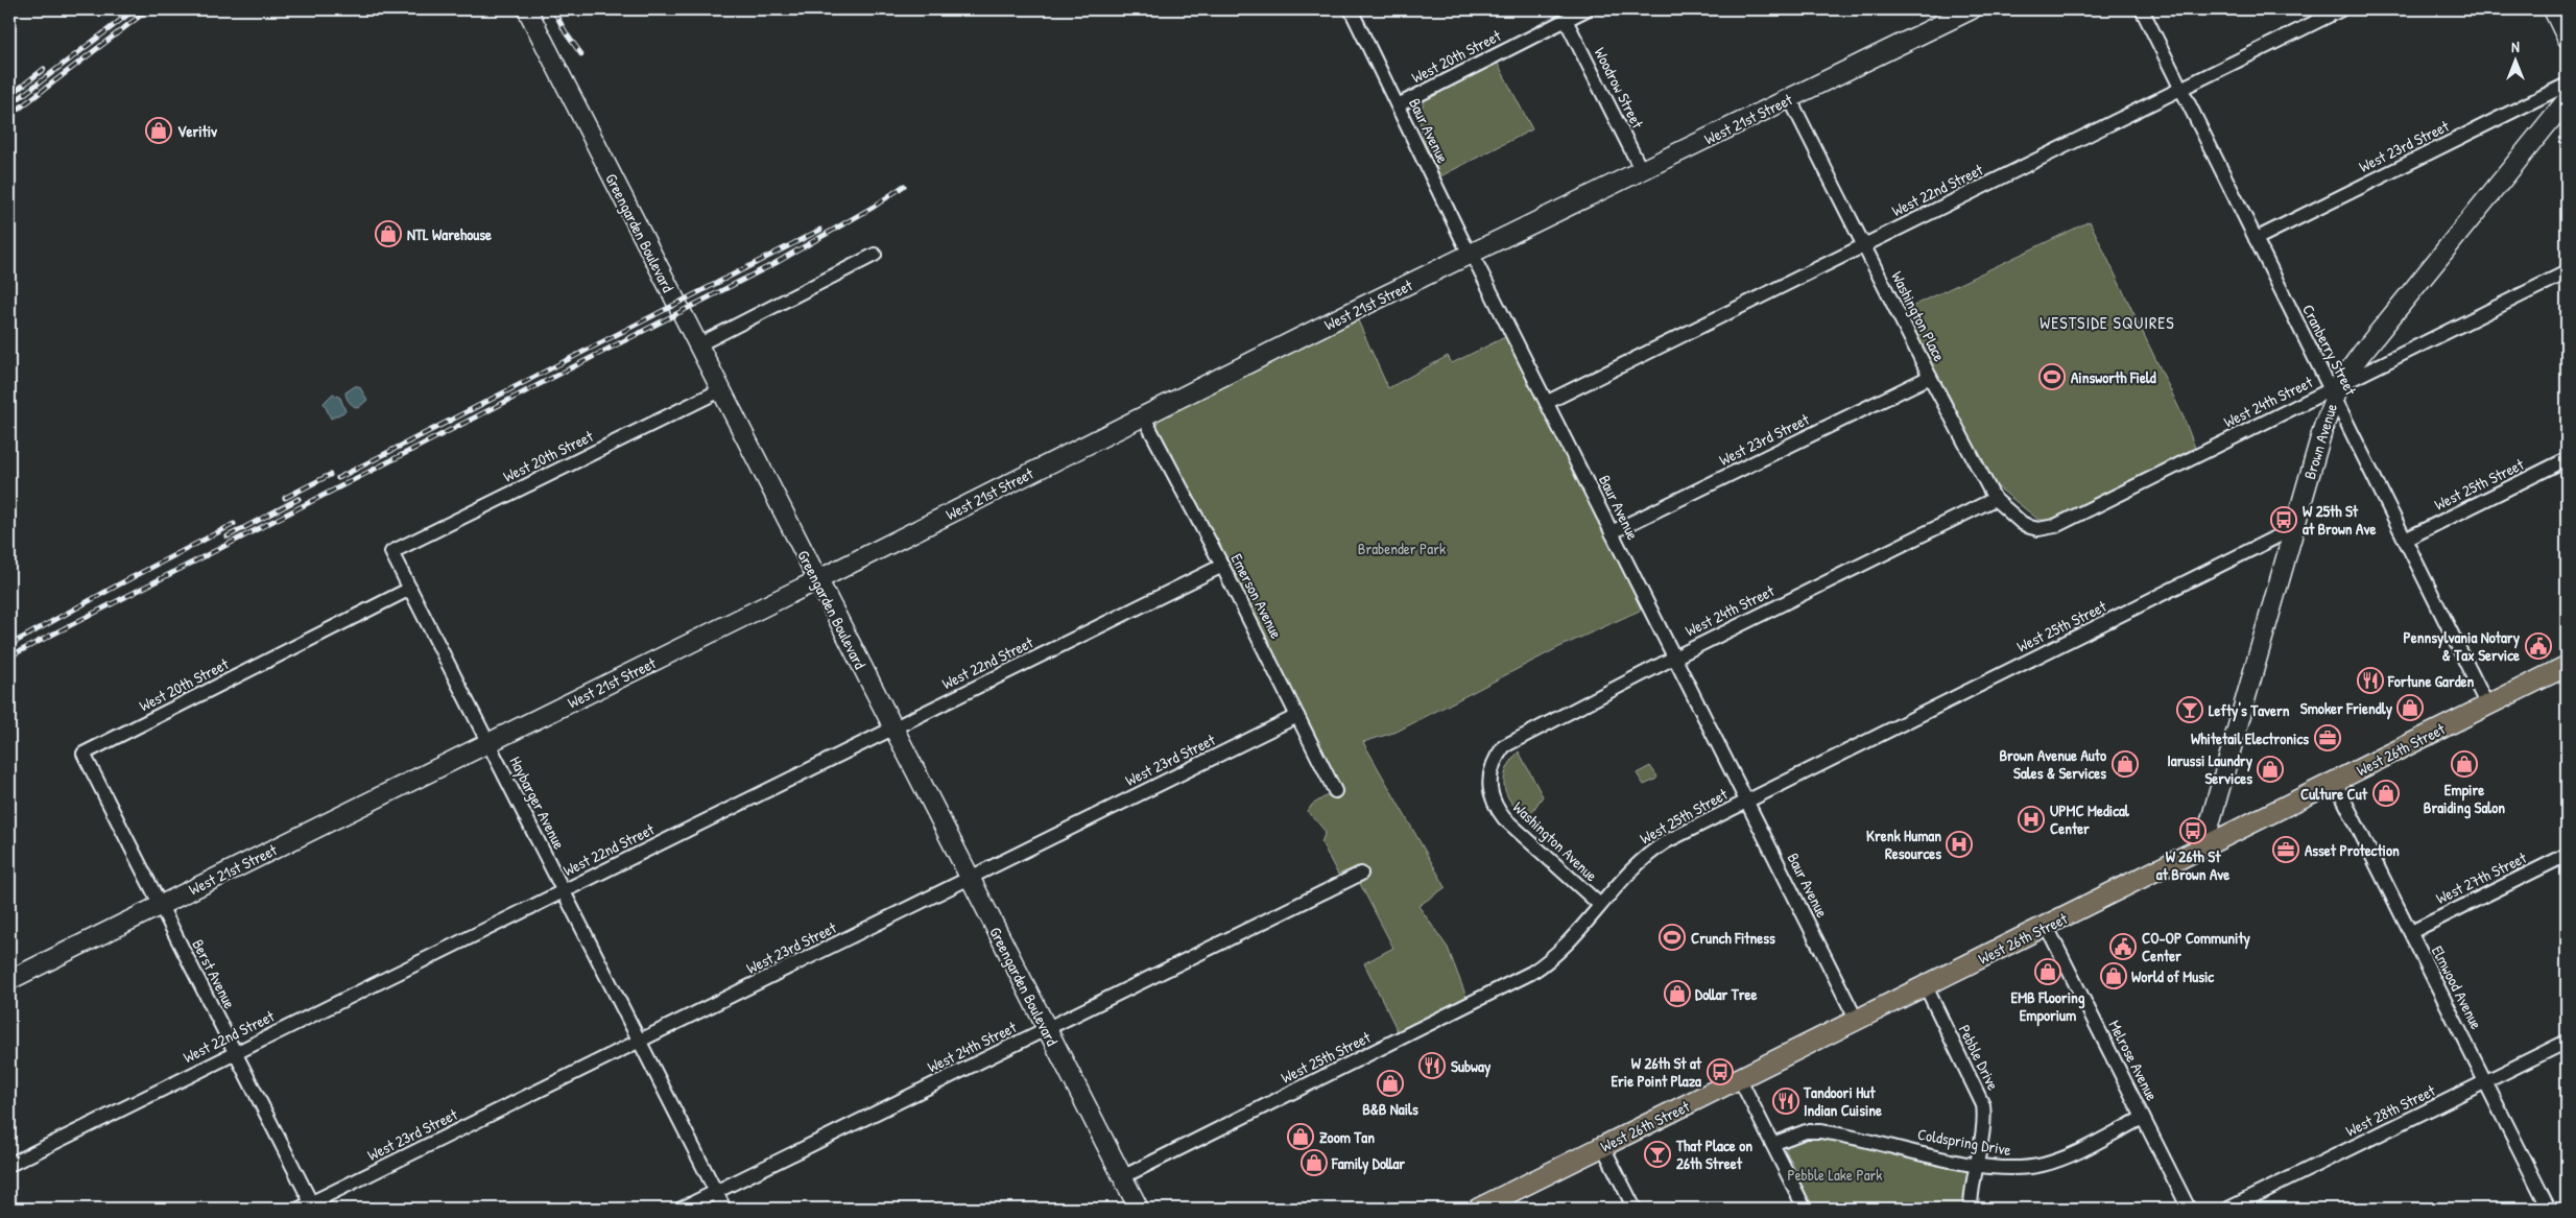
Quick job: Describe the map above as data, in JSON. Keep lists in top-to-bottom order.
{
  "streets": {
    "main road": ["West 26th Street"],
    "street": [
      "West 20th Street",
      "Woodrow Street",
      "West 21st Street",
      "Baur Avenue",
      "West 23rd Street",
      "West 22nd Street",
      "Greengarden Boulevard",
      "Washington Place",
      "Cranberry Street",
      "West 24th Street",
      "Brown Avenue",
      "West 25th Street",
      "Emerson Avenue",
      "Haybarger Avenue",
      "Washington Avenue",
      "West 27th Street",
      "Berst Avenue",
      "Elmwood Avenue",
      "Pebble Drive",
      "Melrose Avenue",
      "West 28th Street",
      "Coldspring Drive"
    ]
  },
  "crossings": [
    ["West 20th Street", "Woodrow Street"],
    ["West 20th Street", "Baur Avenue"],
    ["West 20th Street", "Greengarden Boulevard"],
    ["West 20th Street", "Haybarger Avenue"],
    ["West 20th Street", "Berst Avenue"],
    ["Woodrow Street", "West 21st Street"],
    ["West 21st Street", "Baur Avenue"],
    ["West 21st Street", "Greengarden Boulevard"],
    ["West 21st Street", "Washington Place"],
    ["West 21st Street", "Emerson Avenue"],
    ["West 21st Street", "Haybarger Avenue"],
    ["West 21st Street", "Berst Avenue"],
    ["Baur Avenue", "West 23rd Street"],
    ["Baur Avenue", "West 22nd Street"],
    ["Baur Avenue", "West 24th Street"],
    ["Baur Avenue", "West 25th Street"],
    ["Baur Avenue", "West 26th Street"],
    ["West 23rd Street", "Greengarden Boulevard"],
    ["West 23rd Street", "Washington Place"],
    ["West 23rd Street", "Cranberry Street"],
    ["West 23rd Street", "Emerson Avenue"],
    ["West 23rd Street", "Haybarger Avenue"],
    ["West 23rd Street", "Berst Avenue"],
    ["West 22nd Street", "Greengarden Boulevard"],
    ["West 22nd Street", "Washington Place"],
    ["West 22nd Street", "Cranberry Street"],
    ["West 22nd Street", "Emerson Avenue"],
    ["West 22nd Street", "Haybarger Avenue"],
    ["West 22nd Street", "Berst Avenue"],
    ["Greengarden Boulevard", "West 24th Street"],
    ["Greengarden Boulevard", "West 25th Street"],
    ["Washington Place", "West 24th Street"],
    ["Cranberry Street", "West 24th Street"],
    ["Cranberry Street", "Brown Avenue"],
    ["Cranberry Street", "West 25th Street"],
    ["Cranberry Street", "West 26th Street"],
    ["West 24th Street", "Brown Avenue"],
    ["West 24th Street", "Haybarger Avenue"],
    ["West 24th Street", "Washington Avenue"],
    ["Brown Avenue", "West 25th Street"],
    ["Brown Avenue", "West 26th Street"],
    ["West 25th Street", "Washington Avenue"],
    ["West 26th Street", "Elmwood Avenue"],
    ["West 26th Street", "Pebble Drive"],
    ["West 26th Street", "Melrose Avenue"],
    ["West 27th Street", "Elmwood Avenue"],
    ["Elmwood Avenue", "West 28th Street"],
    ["Pebble Drive", "Coldspring Drive"],
    ["Melrose Avenue", "Coldspring Drive"]
  ],
  "districts": ["WESTSIDE SQUIRES"],
  "parks": ["Brabender Park", "Pebble Lake Park"],
  "places": {
    "shop": [
      "Veritiv",
      "NTL Warehouse",
      "Smoker Friendly",
      "Brown Avenue Auto Sales & Services",
      "Empire Braiding Salon",
      "Iarussi Laundry Services",
      "Culture Cut",
      "EMB Flooring Emporium",
      "World of Music",
      "Dollar Tree",
      "B&B Nails",
      "Zoom Tan",
      "Family Dollar"
    ],
    "sports": ["Ainsworth Field", "Crunch Fitness"],
    "bus stop": ["W 25th St at Brown Ave", "W 26th St at Brown Ave", "W 26th St at Erie Point Plaza"],
    "public building": ["Pennsylvania Notary & Tax Service", "CO-OP Community Center"],
    "restaurant": ["Fortune Garden", "Subway", "Tandoori Hut Indian Cuisine"],
    "bar": ["Lefty's Tavern", "That Place on 26th Street"],
    "office": ["Whitetail Electronics", "Asset Protection"],
    "hospital": ["UPMC Medical Center", "Krenk Human Resources"]
  },
  "north": "top"
}
